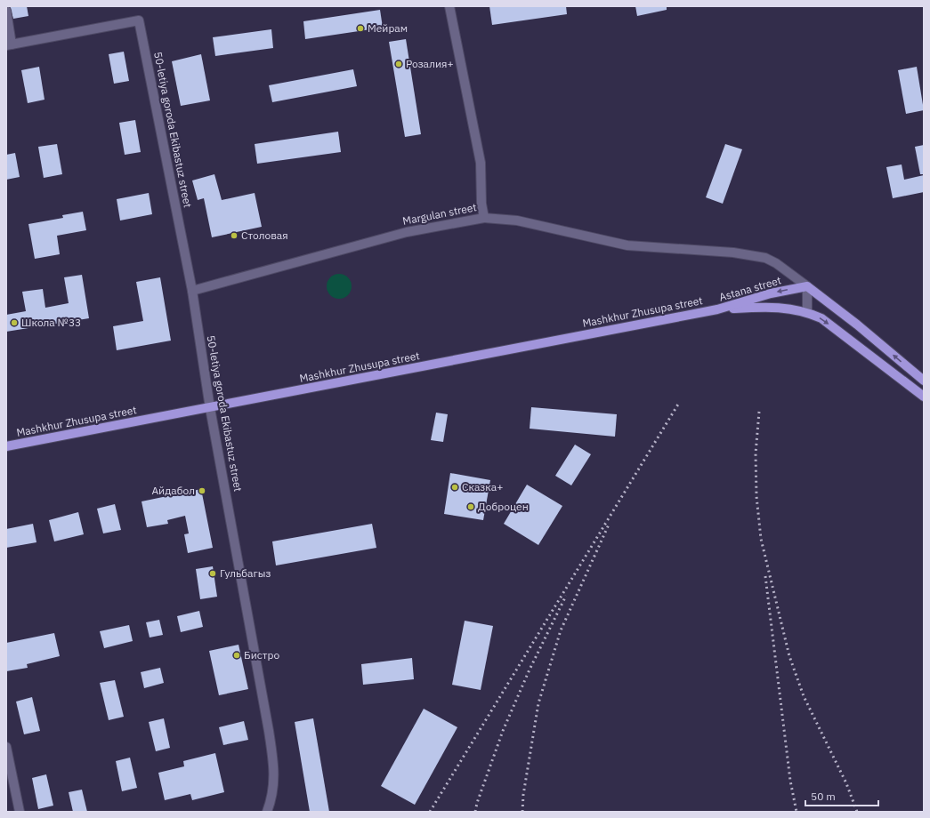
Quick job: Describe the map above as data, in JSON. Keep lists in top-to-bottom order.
{
  "streets": {
    "main road": ["Astana street", "Mashkhur Zhusupa street"],
    "street": ["50-letiya goroda Ekibastuz street", "Margulan street"]
  },
  "crossings": [
    ["50-letiya goroda Ekibastuz street", "Margulan street"],
    ["50-letiya goroda Ekibastuz street", "Mashkhur Zhusupa street"],
    ["Astana street", "Mashkhur Zhusupa street"]
  ],
  "places": [
    "Мейрам",
    "Розалия+",
    "Столовая",
    "Школа №33",
    "Сказка+",
    "Айдабол",
    "Доброцен",
    "Гульбагыз",
    "Бистро"
  ],
  "scale_bar": "50 m"
}
